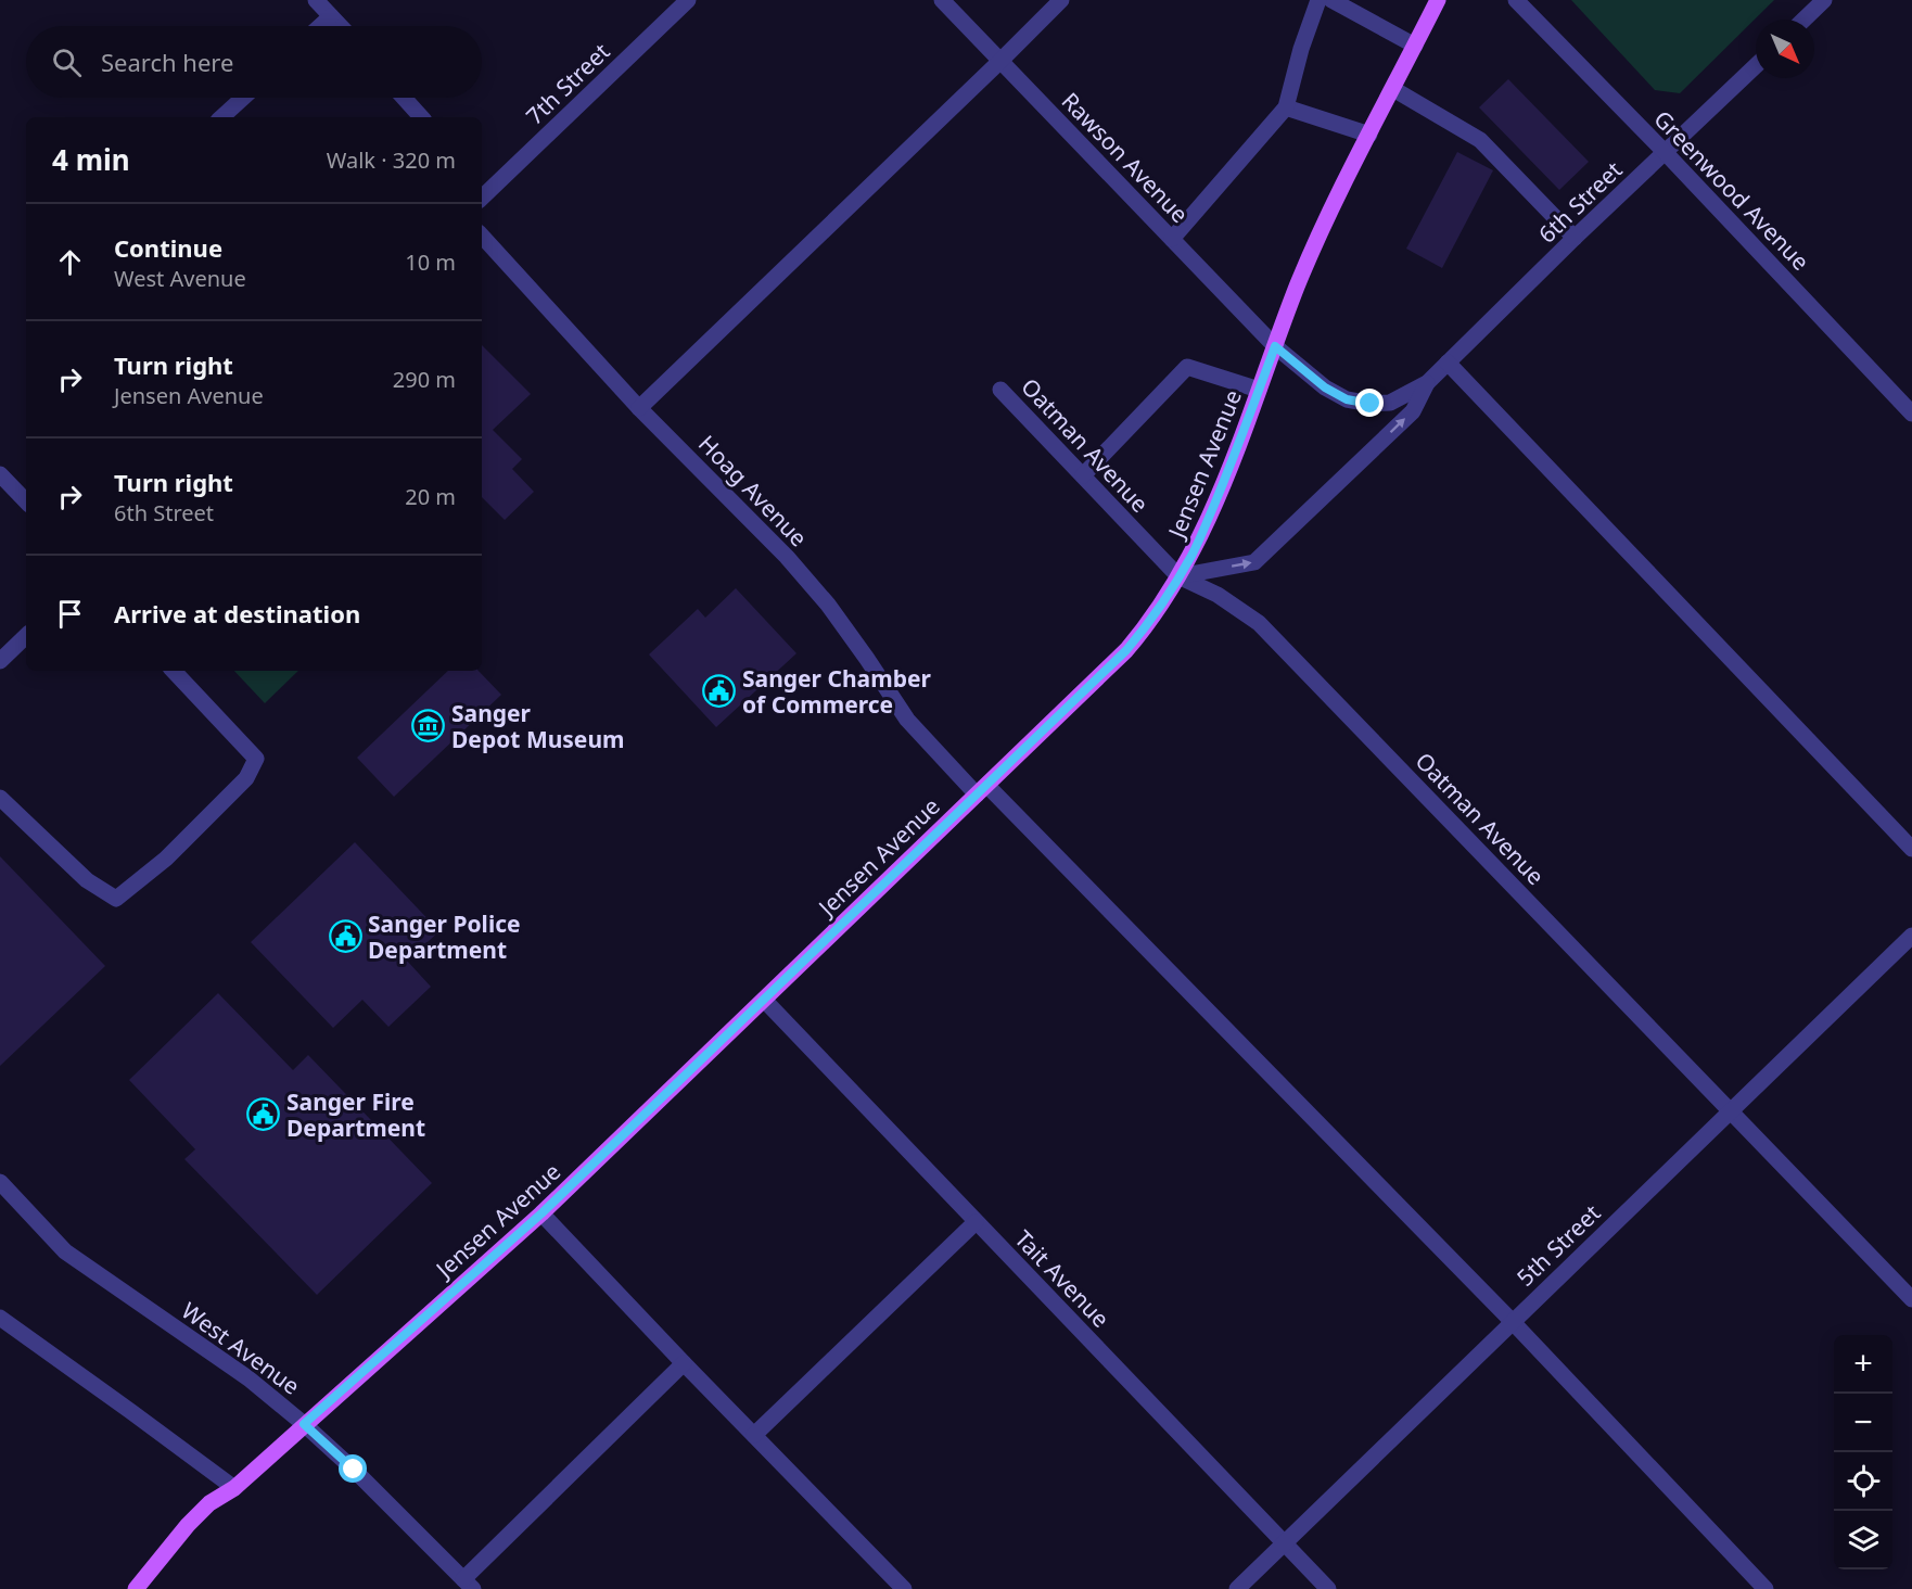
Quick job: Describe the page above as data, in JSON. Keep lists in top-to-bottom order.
{
  "streets": {
    "main road": ["Jensen Avenue"],
    "street": [
      "7th Street",
      "Rawson Avenue",
      "Greenwood Avenue",
      "6th Street",
      "Oatman Avenue",
      "Hoag Avenue",
      "5th Street",
      "Tait Avenue",
      "West Avenue"
    ]
  },
  "crossings": [
    ["Rawson Avenue", "6th Street"],
    ["Rawson Avenue", "Jensen Avenue"],
    ["Greenwood Avenue", "6th Street"],
    ["6th Street", "Oatman Avenue"],
    ["6th Street", "Jensen Avenue"],
    ["Oatman Avenue", "Jensen Avenue"],
    ["Oatman Avenue", "5th Street"],
    ["Jensen Avenue", "Hoag Avenue"],
    ["Jensen Avenue", "Tait Avenue"],
    ["Jensen Avenue", "West Avenue"],
    ["Hoag Avenue", "5th Street"],
    ["5th Street", "Tait Avenue"]
  ],
  "places": {
    "public building": ["Sanger Chamber of Commerce", "Sanger Police Department", "Sanger Fire Department"],
    "museum": ["Sanger Depot Museum"]
  },
  "north": "bottom right",
  "page": {
    "search": "Search here",
    "heading": ["4 min", "Walk · 320 m"],
    "list": [
      ["Continue", "West Avenue", "10 m"],
      ["Turn right", "Jensen Avenue", "290 m"],
      ["Turn right", "6th Street", "20 m"],
      "Arrive at destination"
    ],
    "map_buttons": ["+", "−"]
  }
}
